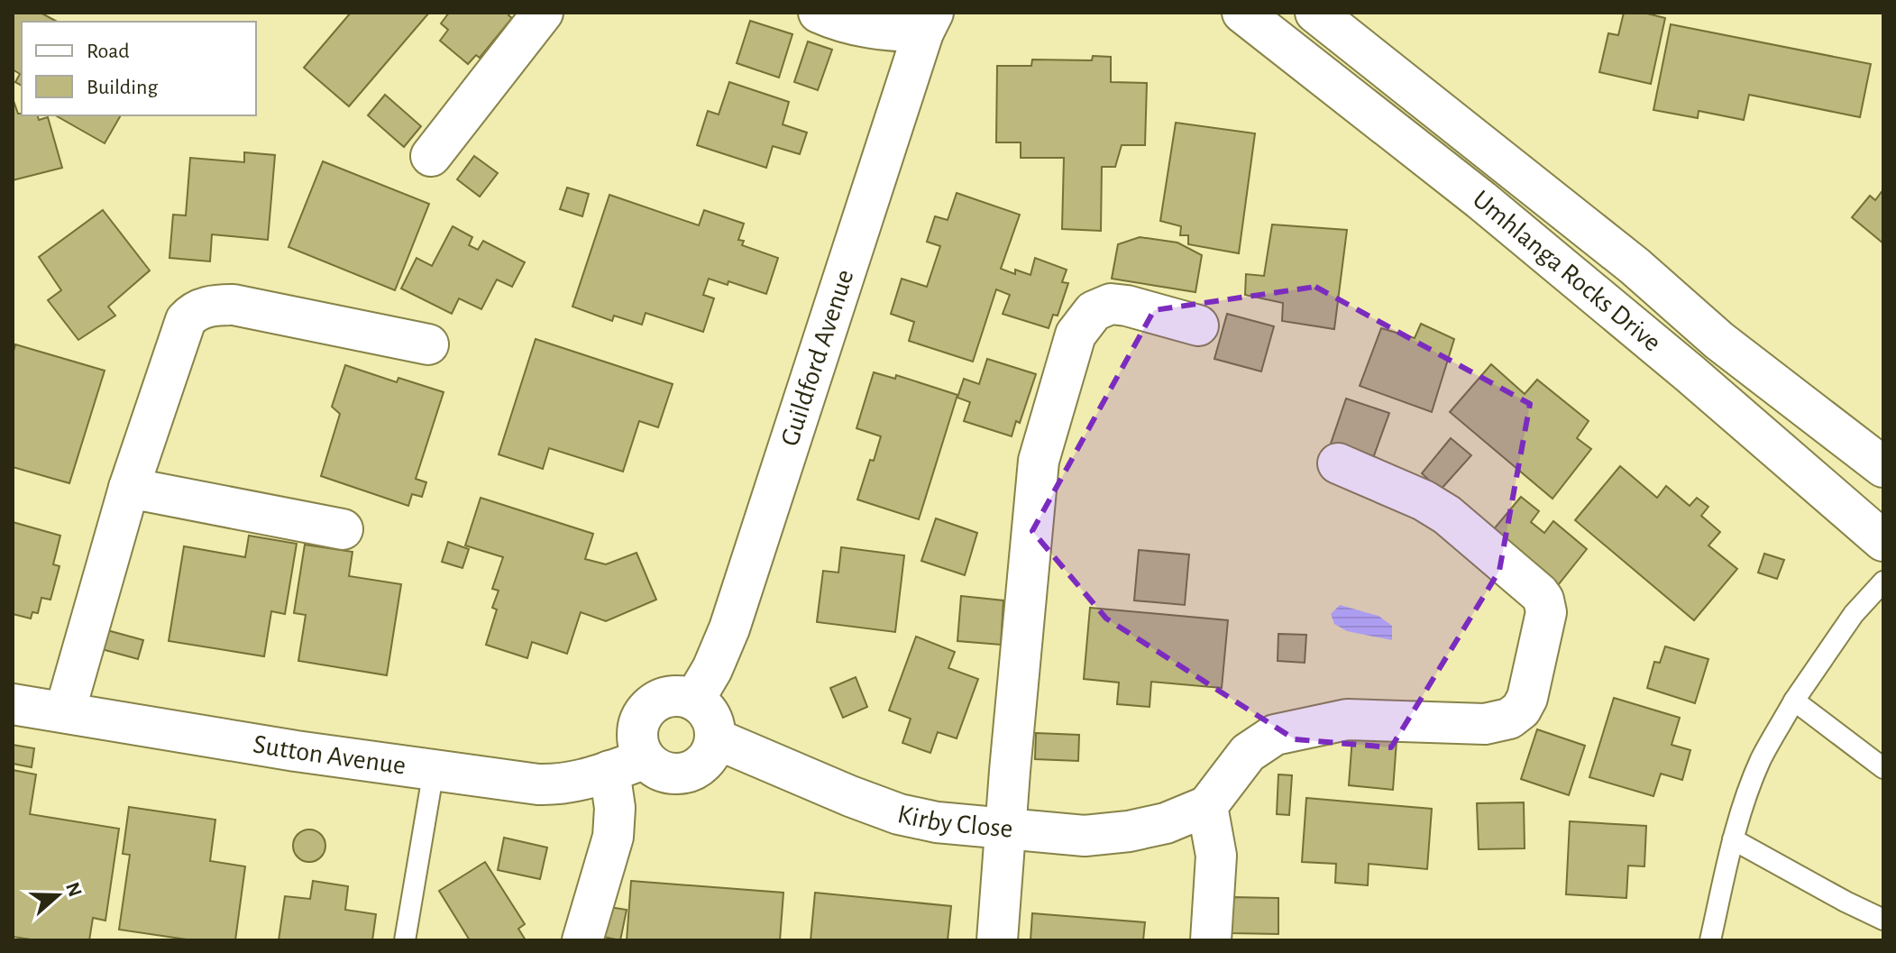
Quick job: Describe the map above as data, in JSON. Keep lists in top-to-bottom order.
{
  "streets": {
    "street": [
      "Umhlanga Rocks Drive",
      "Guildford Avenue",
      "Sutton Avenue",
      "Kirby Close"
    ]
  },
  "crossings": [
    ["Guildford Avenue", "Sutton Avenue"],
    ["Guildford Avenue", "Kirby Close"],
    ["Sutton Avenue", "Kirby Close"]
  ],
  "legend": ["Road", "Building"],
  "north": "right"
}
